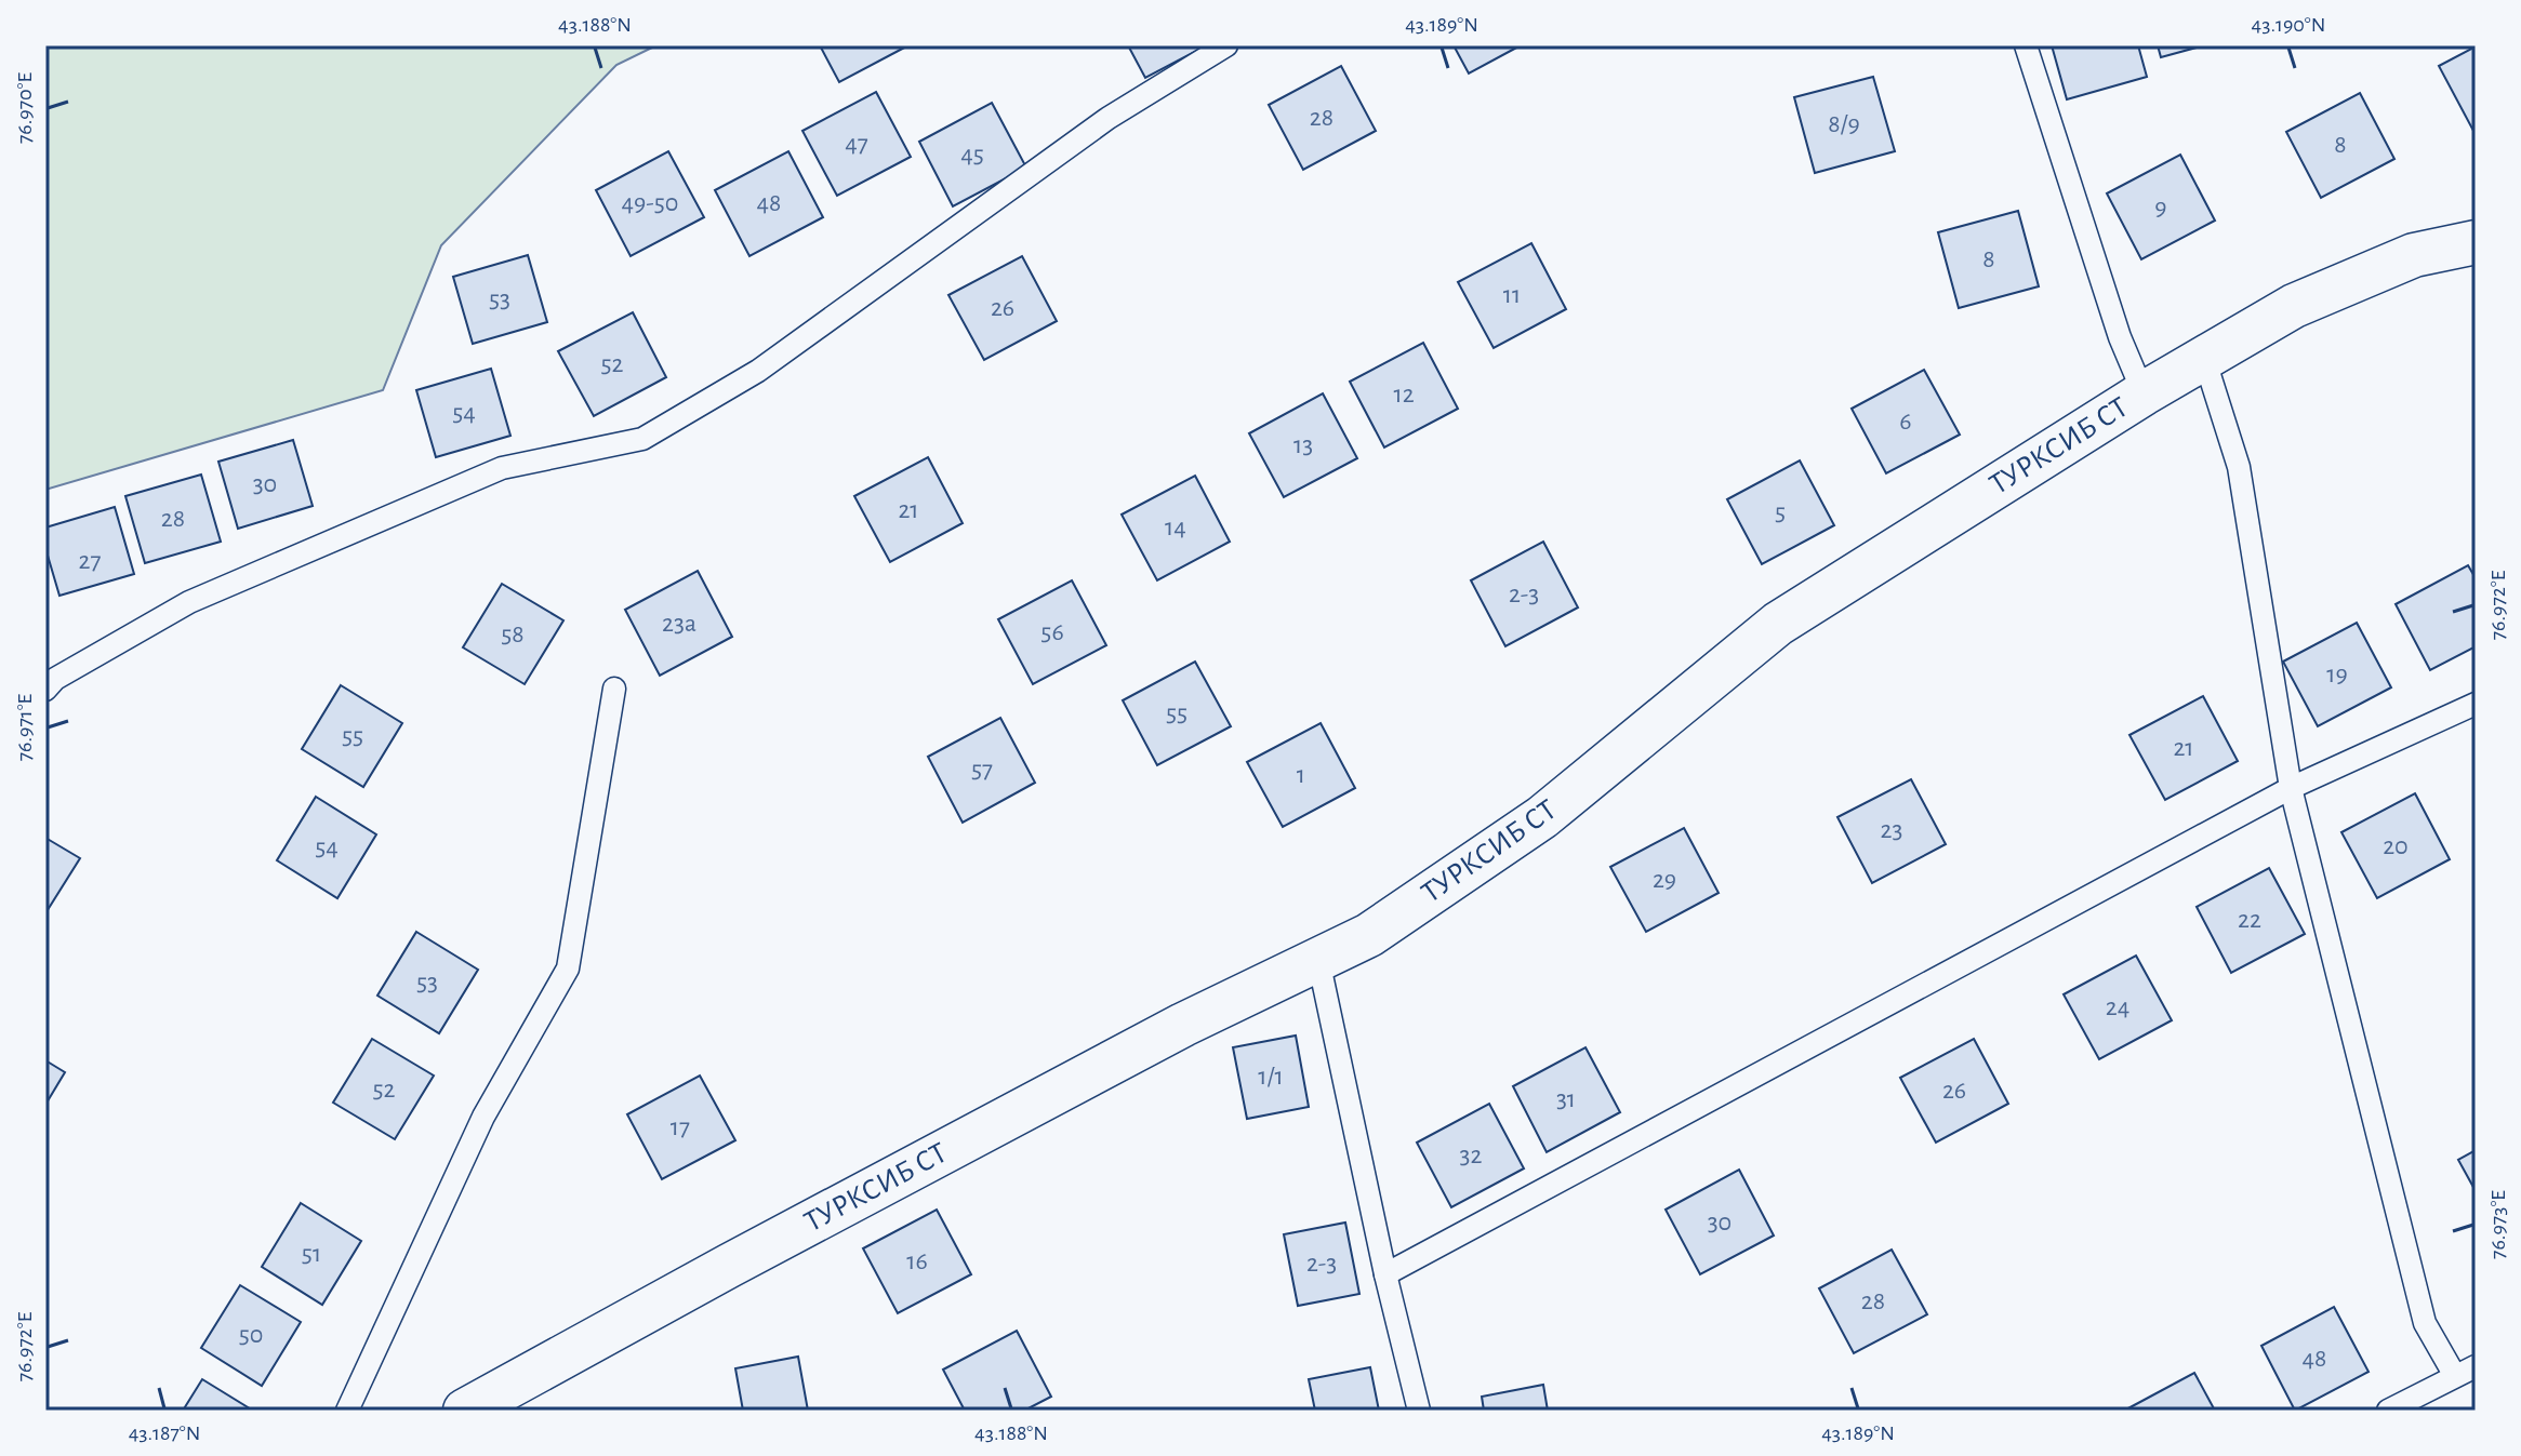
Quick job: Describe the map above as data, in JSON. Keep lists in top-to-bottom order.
{
  "streets": {
    "street": ["ТУРКСИБ СТ"]
  },
  "house_numbers": [
    "28",
    "8/9",
    "47",
    "8",
    "45",
    "49-50",
    "48",
    "9",
    "8",
    "11",
    "53",
    "26",
    "52",
    "12",
    "54",
    "6",
    "13",
    "30",
    "21",
    "5",
    "28",
    "14",
    "27",
    "2-3",
    "23а",
    "56",
    "58",
    "19",
    "55",
    "55",
    "21",
    "57",
    "1",
    "23",
    "20",
    "54",
    "29",
    "22",
    "53",
    "24",
    "1/1",
    "52",
    "26",
    "31",
    "17",
    "32",
    "30",
    "51",
    "16",
    "2-3",
    "28",
    "50",
    "48"
  ],
  "coordinates": [
    "43.188°N",
    "43.189°N",
    "43.190°N",
    "76.970°E",
    "76.972°E",
    "76.971°E",
    "76.973°E",
    "43.187°N"
  ]
}
